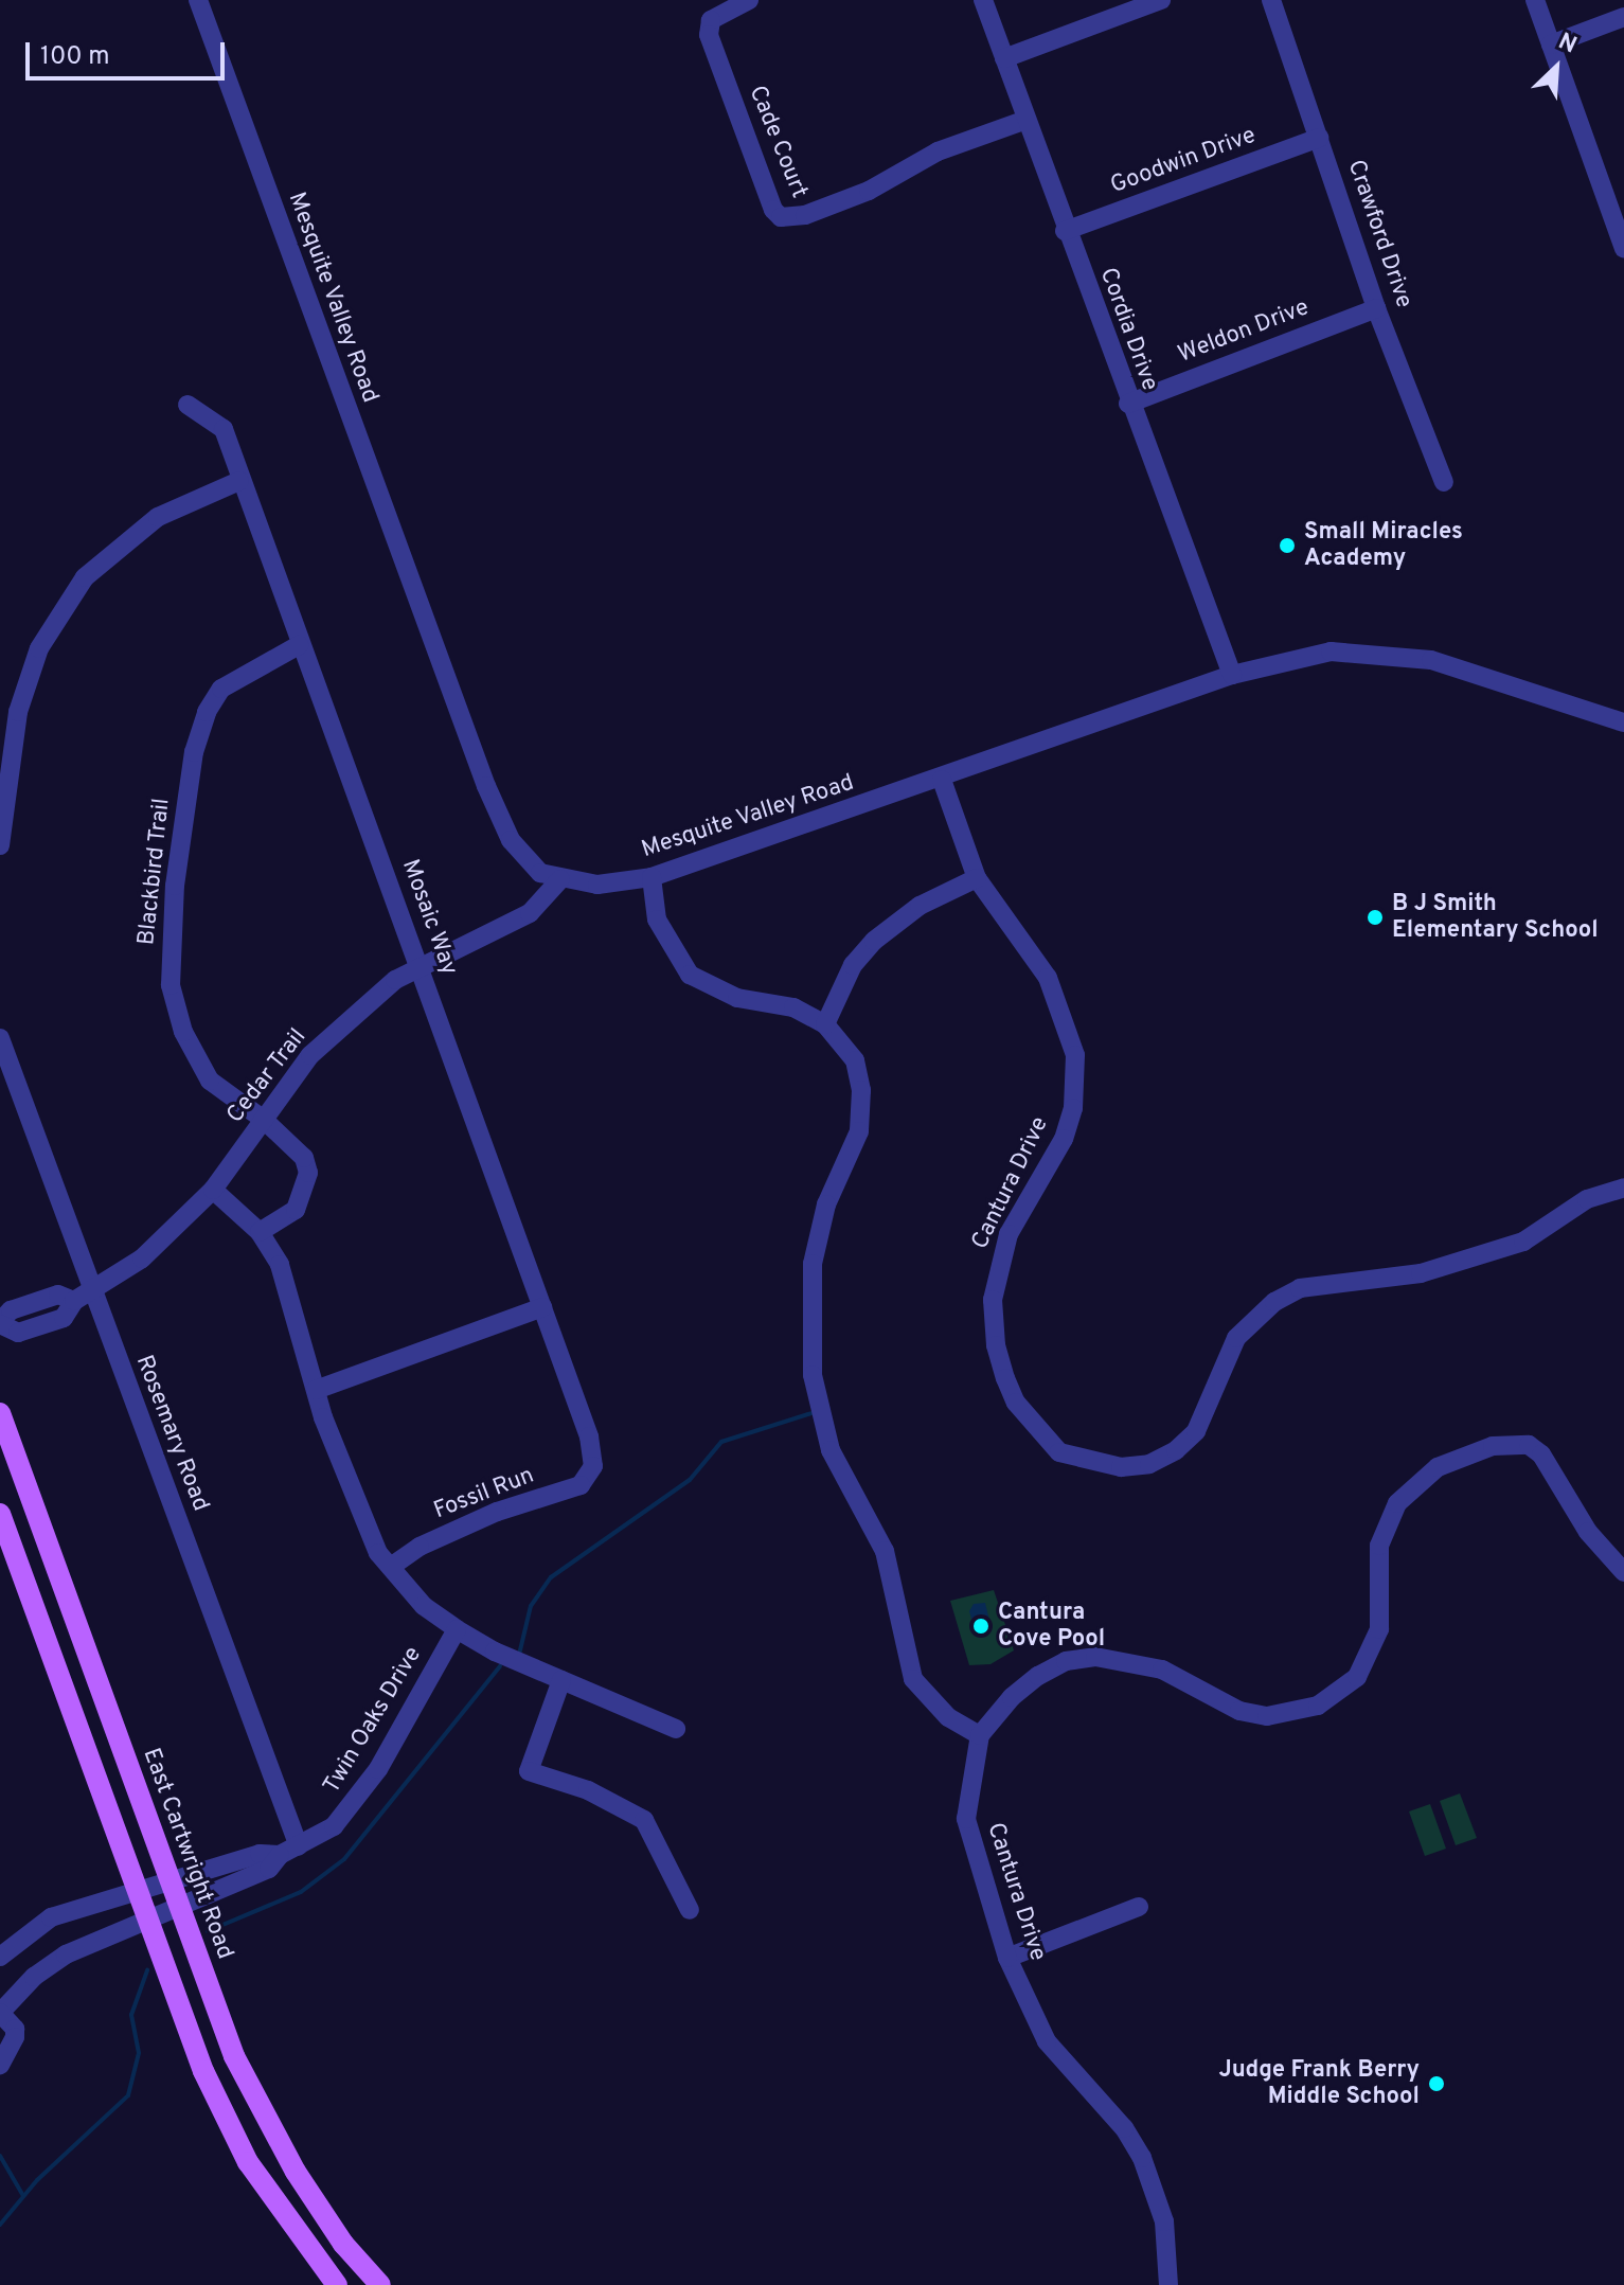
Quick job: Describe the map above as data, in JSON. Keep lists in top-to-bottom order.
{
  "streets": {
    "main road": ["East Cartwright Road"],
    "street": [
      "Cade Court",
      "Goodwin Drive",
      "Crawford Drive",
      "Mesquite Valley Road",
      "Cordia Drive",
      "Weldon Drive",
      "Blackbird Trail",
      "Mosaic Way",
      "Cedar Trail",
      "Cantura Drive",
      "Rosemary Road",
      "Fossil Run",
      "Twin Oaks Drive"
    ]
  },
  "crossings": [
    ["Cade Court", "Cordia Drive"],
    ["Goodwin Drive", "Crawford Drive"],
    ["Goodwin Drive", "Cordia Drive"],
    ["Crawford Drive", "Weldon Drive"],
    ["Mesquite Valley Road", "Cordia Drive"],
    ["Mesquite Valley Road", "Cedar Trail"],
    ["Mesquite Valley Road", "Cantura Drive"],
    ["Cordia Drive", "Weldon Drive"],
    ["Blackbird Trail", "Mosaic Way"],
    ["Blackbird Trail", "Cedar Trail"],
    ["Mosaic Way", "Cedar Trail"],
    ["Mosaic Way", "Fossil Run"],
    ["Cedar Trail", "Rosemary Road"],
    ["Rosemary Road", "Twin Oaks Drive"],
    ["Twin Oaks Drive", "East Cartwright Road"]
  ],
  "places": [
    "Small Miracles Academy",
    "B J Smith Elementary School",
    "Cantura Cove Pool",
    "Judge Frank Berry Middle School"
  ],
  "scale_bar": "100 m",
  "north": "top right"
}
